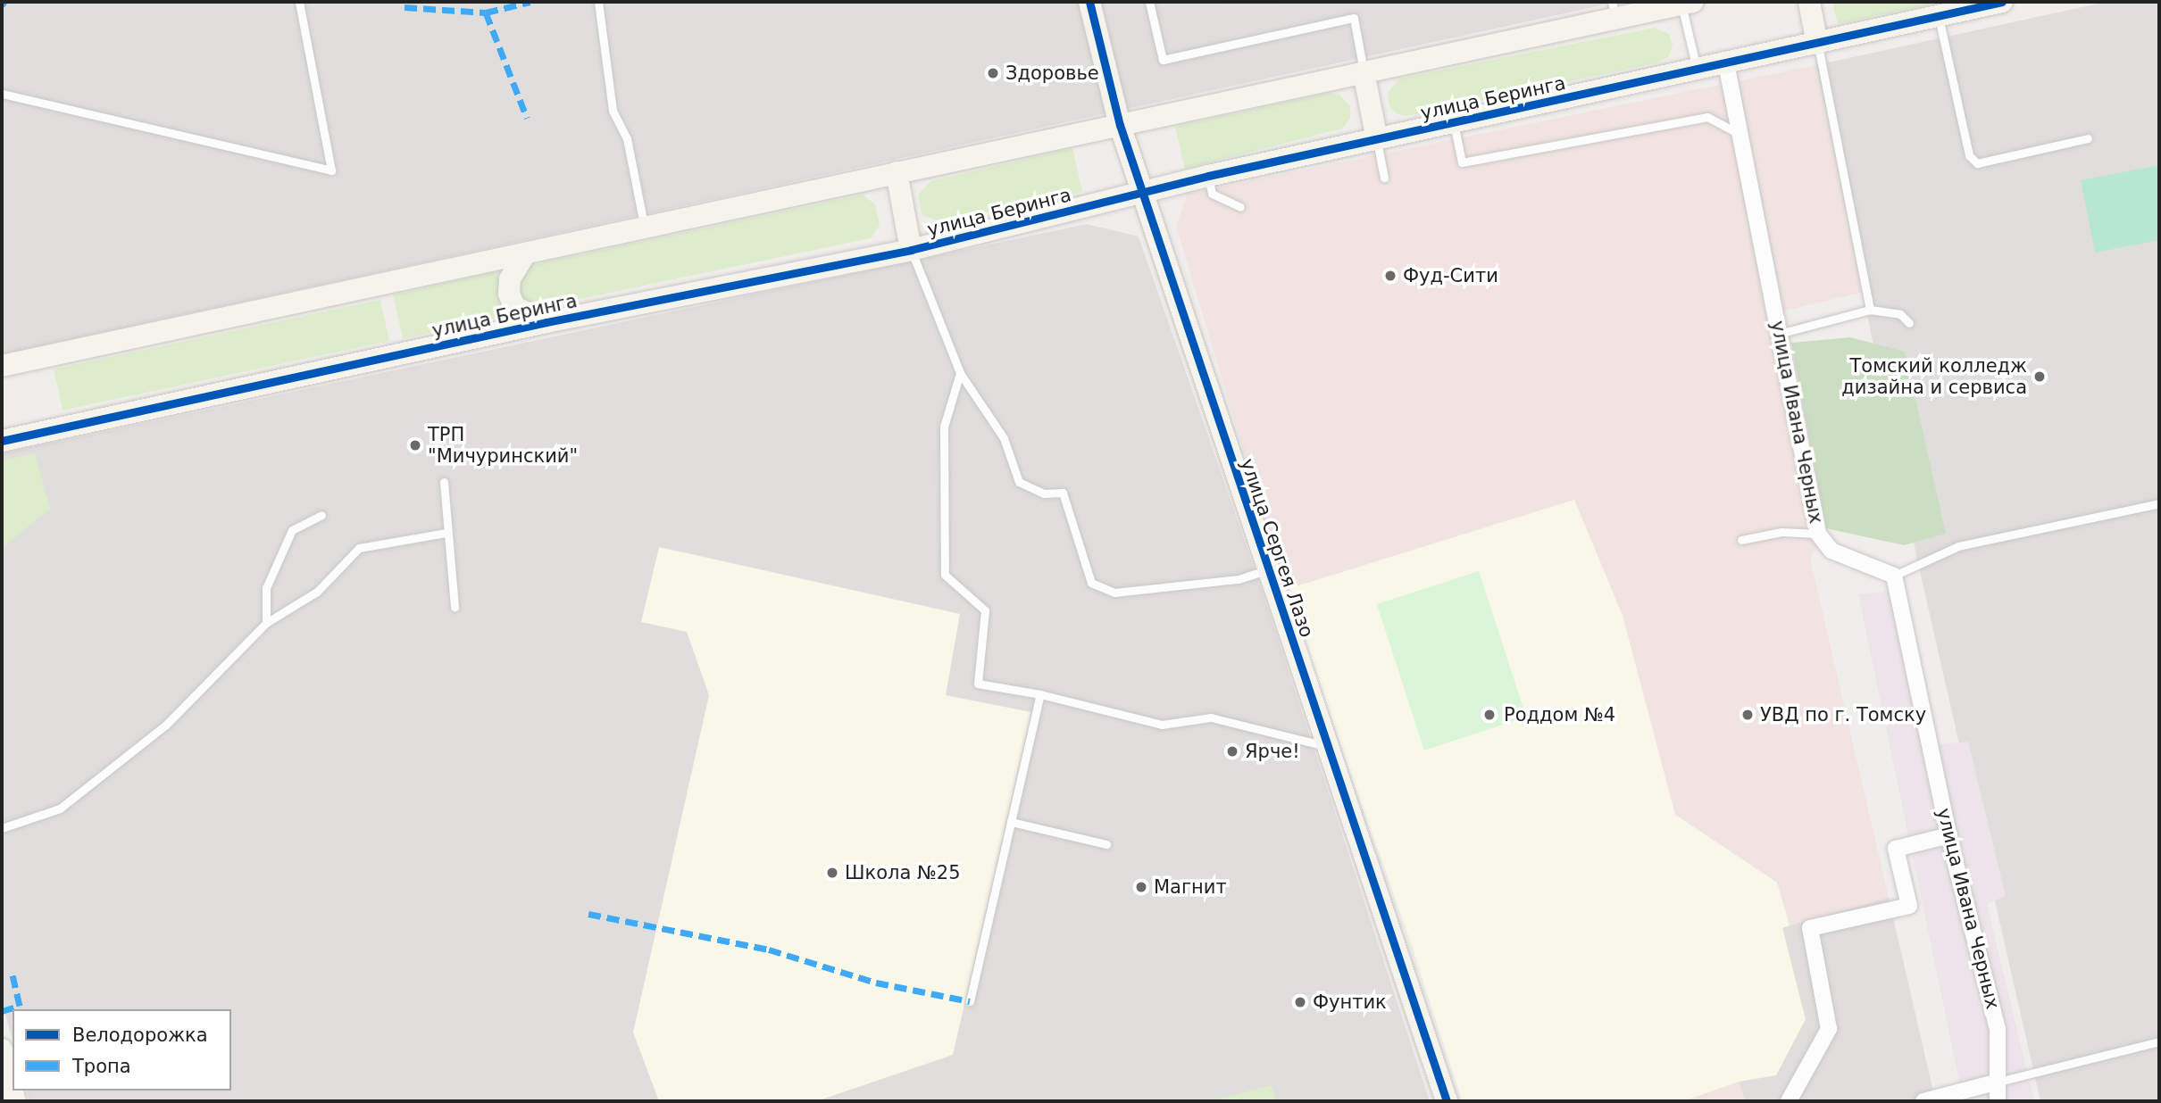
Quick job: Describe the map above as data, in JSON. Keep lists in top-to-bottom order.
{
  "streets": {
    "street": ["улица Беринга", "улица Ивана Черных", "улица Сергея Лазо"]
  },
  "crossings": [
    ["улица Беринга", "улица Ивана Черных"],
    ["улица Беринга", "улица Сергея Лазо"]
  ],
  "places": [
    "Здоровье",
    "Фуд-Сити",
    "Томский колледж дизайна и сервиса",
    "ТРП \"Мичуринский\"",
    "Роддом №4",
    "УВД по г. Томску",
    "Ярче!",
    "Школа №25",
    "Магнит",
    "Фунтик"
  ],
  "legend": ["Велодорожка", "Тропа"]
}
